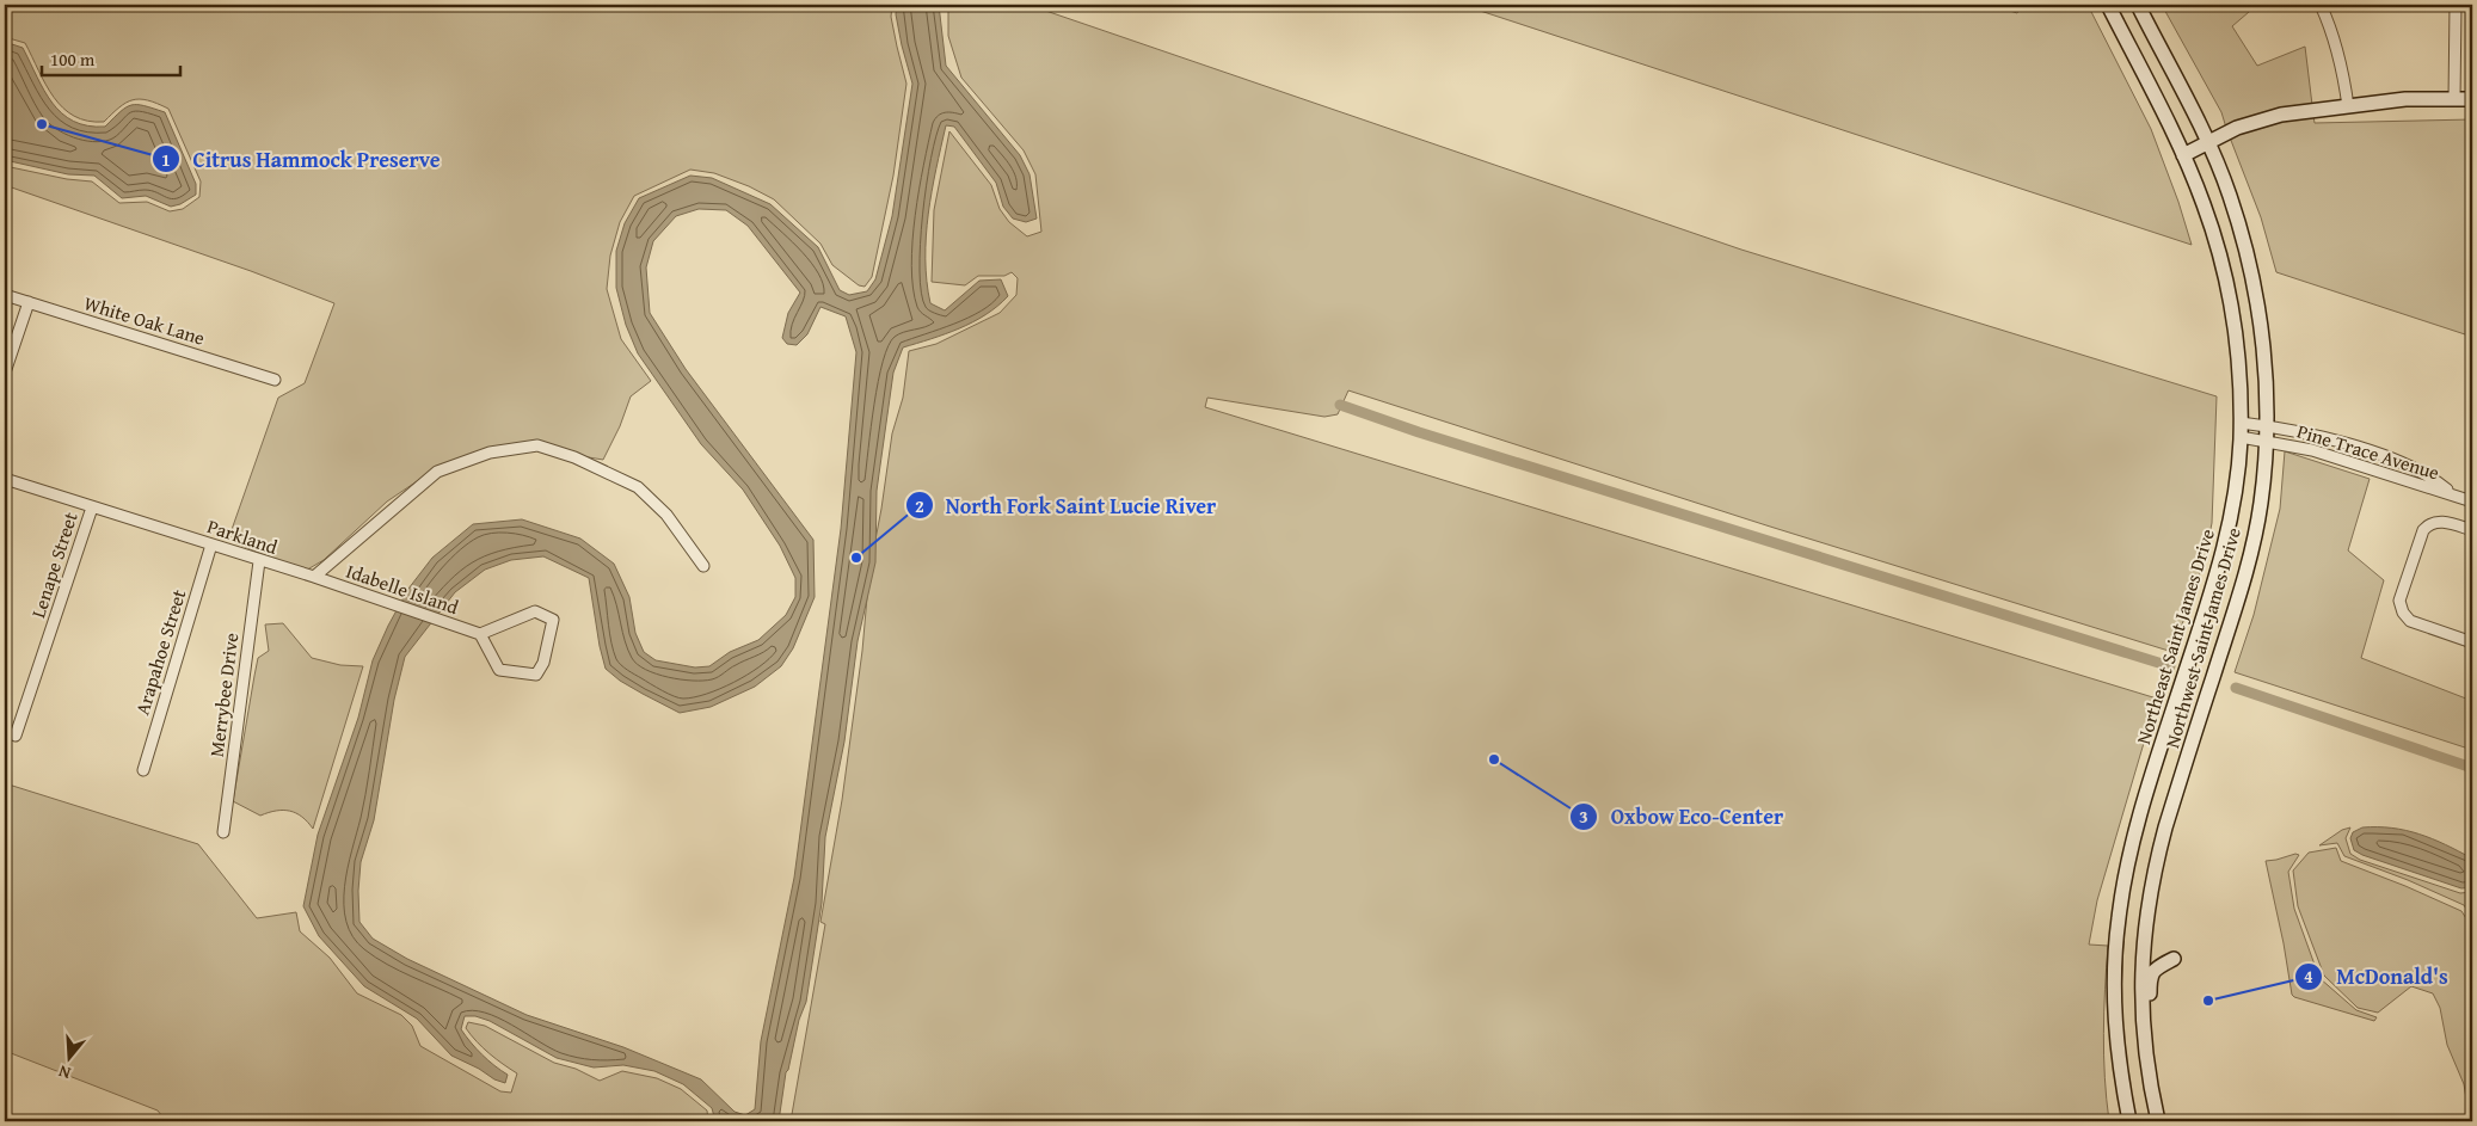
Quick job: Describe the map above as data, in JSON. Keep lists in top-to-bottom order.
{
  "streets": {
    "main road": ["Northeast Saint James Drive", "Northwest Saint James Drive"],
    "street": [
      "White Oak Lane",
      "Pine Trace Avenue",
      "Parkland",
      "Lenape Street",
      "Idabelle Island",
      "Arapahoe Street",
      "Merrybee Drive"
    ]
  },
  "crossings": [
    ["Pine Trace Avenue", "Northeast Saint James Drive"],
    ["Pine Trace Avenue", "Northwest Saint James Drive"],
    ["Parkland", "Lenape Street"],
    ["Parkland", "Idabelle Island"],
    ["Parkland", "Arapahoe Street"],
    ["Parkland", "Merrybee Drive"]
  ],
  "places": [
    "Citrus Hammock Preserve",
    "North Fork Saint Lucie River",
    "Oxbow Eco-Center",
    "McDonald's"
  ],
  "scale_bar": "100 m",
  "north": "bottom"
}
